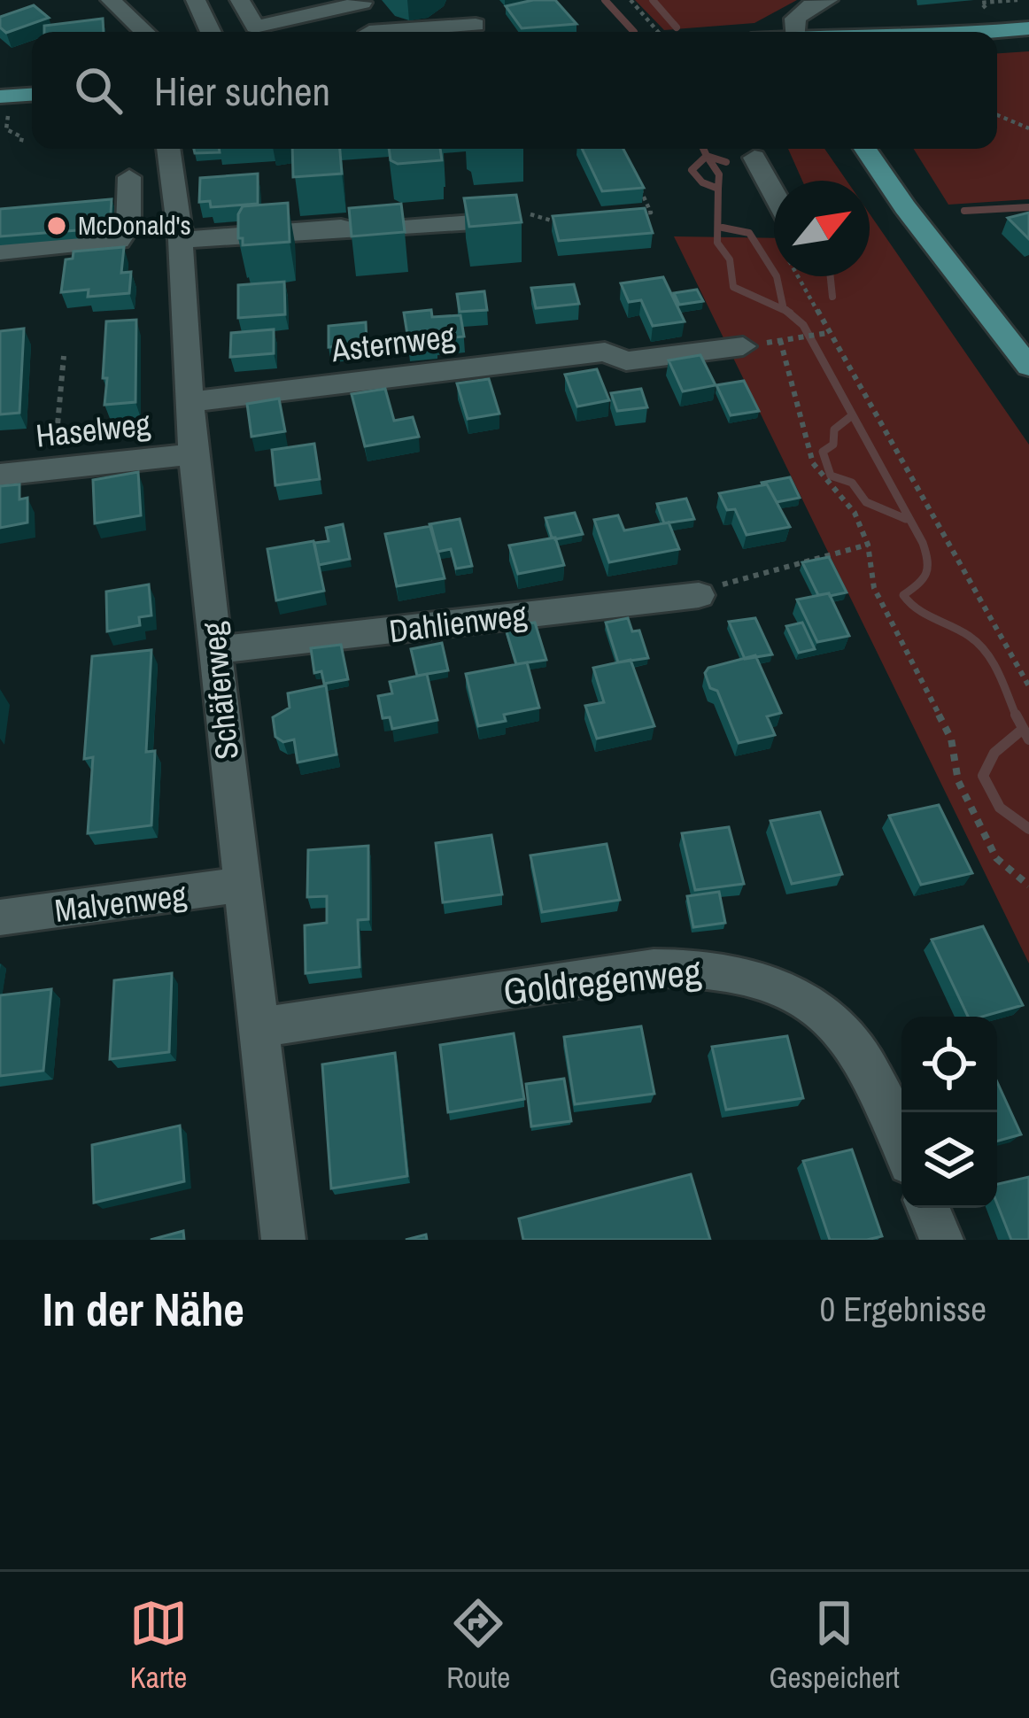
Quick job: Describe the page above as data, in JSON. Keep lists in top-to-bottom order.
{
  "streets": {
    "street": [
      "Asternweg",
      "Haselweg",
      "Dahlienweg",
      "Schäferweg",
      "Malvenweg",
      "Goldregenweg"
    ]
  },
  "crossings": [
    ["Asternweg", "Schäferweg"],
    ["Haselweg", "Schäferweg"],
    ["Dahlienweg", "Schäferweg"],
    ["Schäferweg", "Malvenweg"],
    ["Schäferweg", "Goldregenweg"]
  ],
  "places": ["McDonald's"],
  "north": "top right",
  "page": {
    "search": "Hier suchen",
    "heading": ["In der Nähe", "0 Ergebnisse"],
    "nav": ["Karte", "Route", "Gespeichert"]
  }
}
